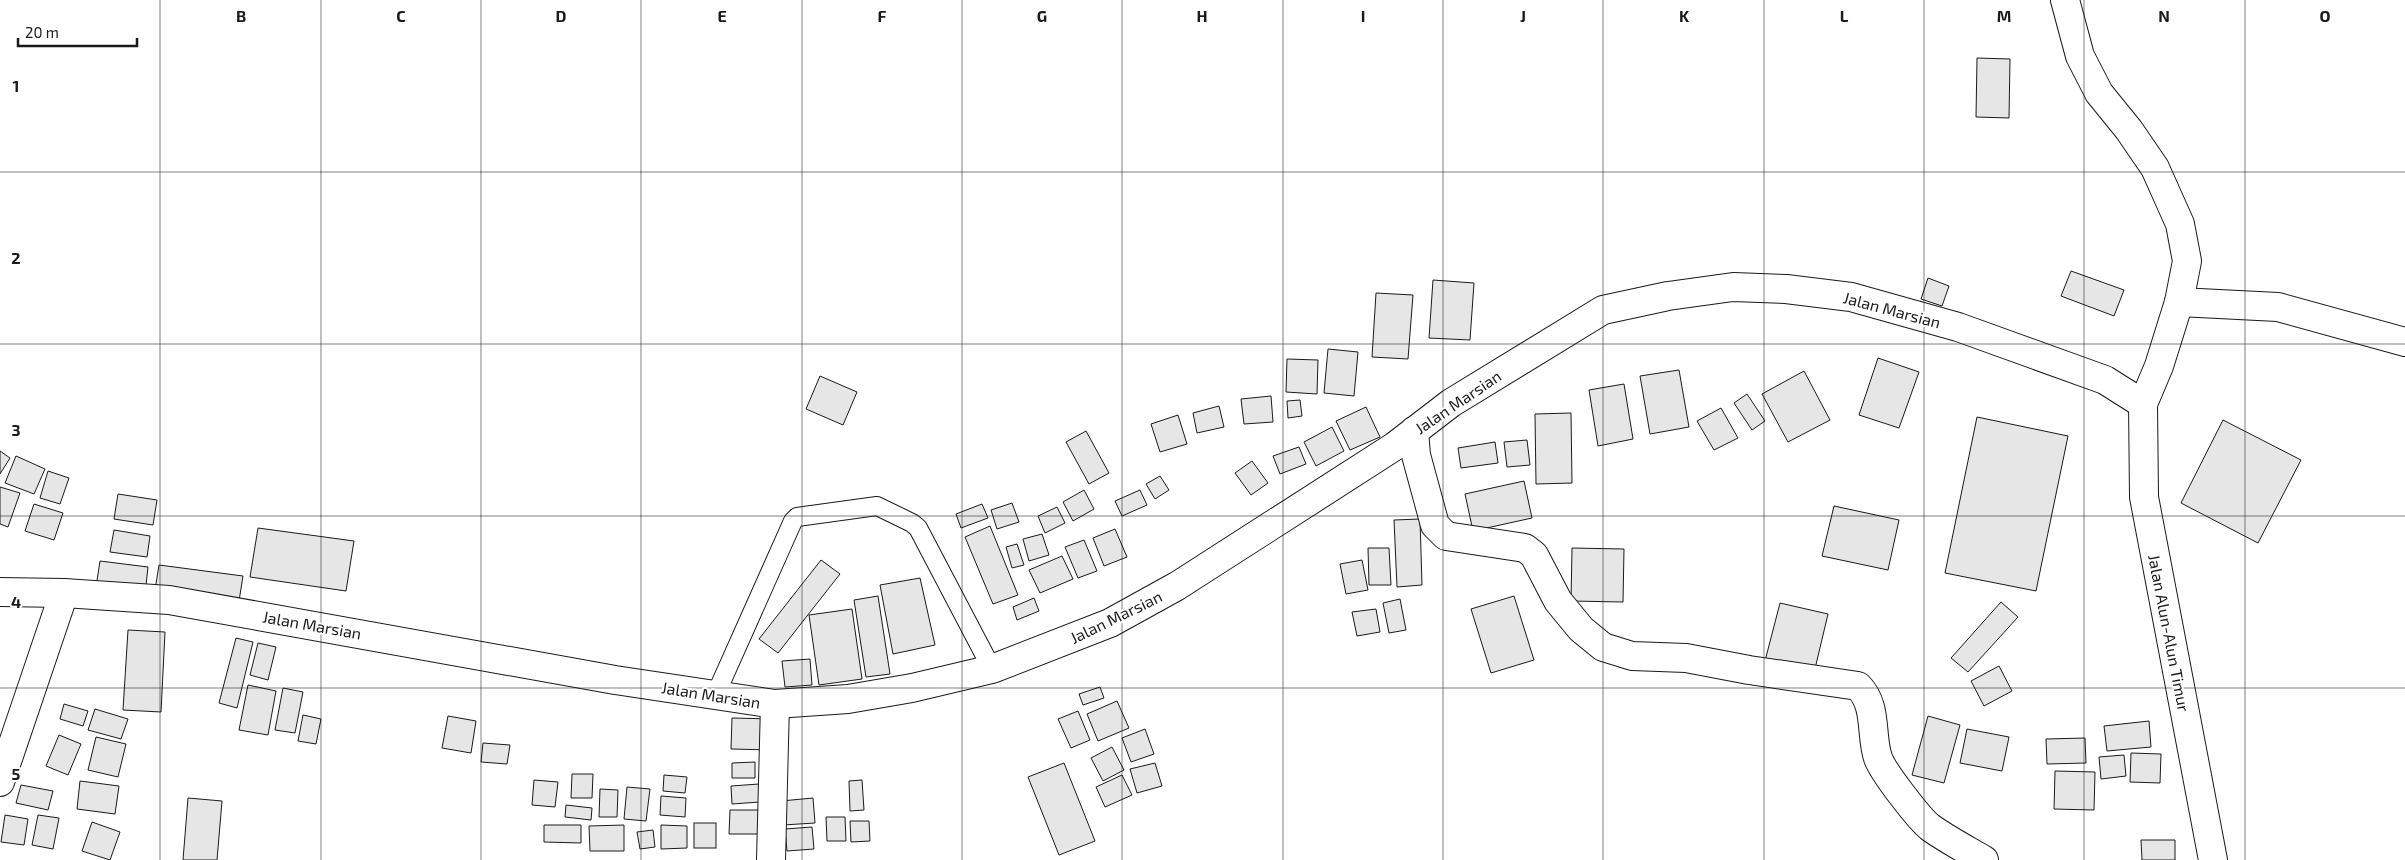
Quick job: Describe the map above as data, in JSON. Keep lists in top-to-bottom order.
{
  "streets": {
    "street": ["Jalan Marsian", "Jalan Alun-Alun Timur"]
  },
  "crossings": [
    ["Jalan Marsian", "Jalan Alun-Alun Timur"]
  ],
  "scale_bar": "20 m",
  "grid": {
    "columns": [
      "B",
      "C",
      "D",
      "E",
      "F",
      "G",
      "H",
      "I",
      "J",
      "K",
      "L",
      "M",
      "N",
      "O"
    ],
    "rows": [
      "1",
      "2",
      "3",
      "4",
      "5"
    ]
  }
}
